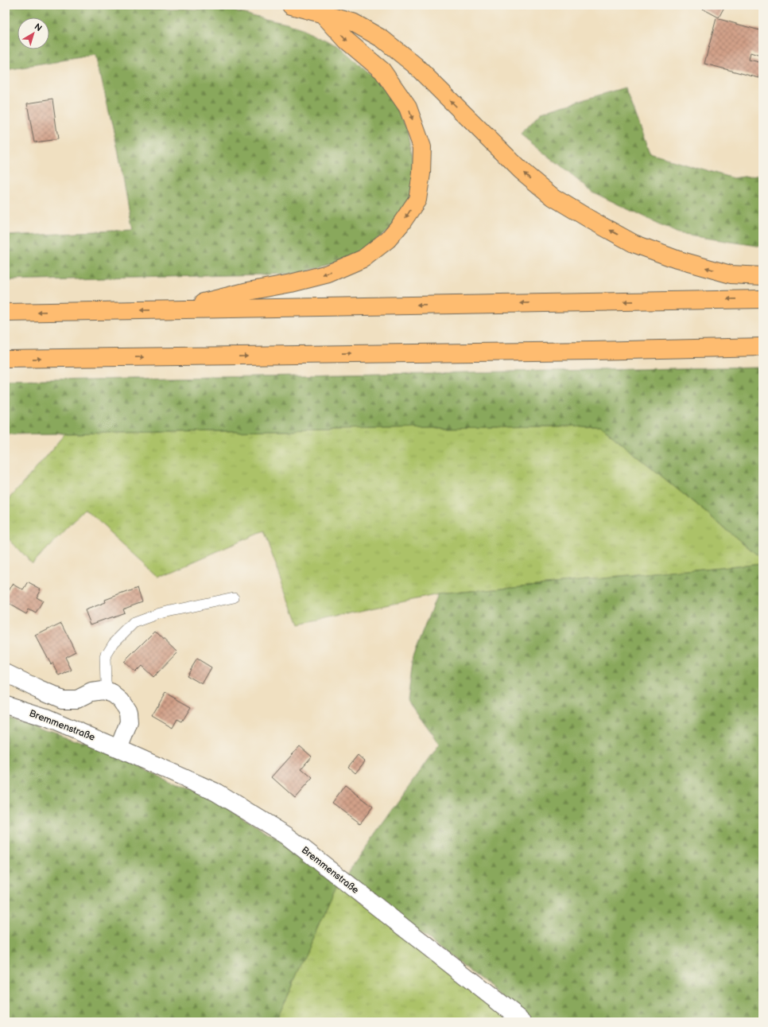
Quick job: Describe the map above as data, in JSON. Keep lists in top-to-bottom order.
{
  "streets": {
    "street": ["Bremmenstraße"]
  },
  "north": "top right"
}
